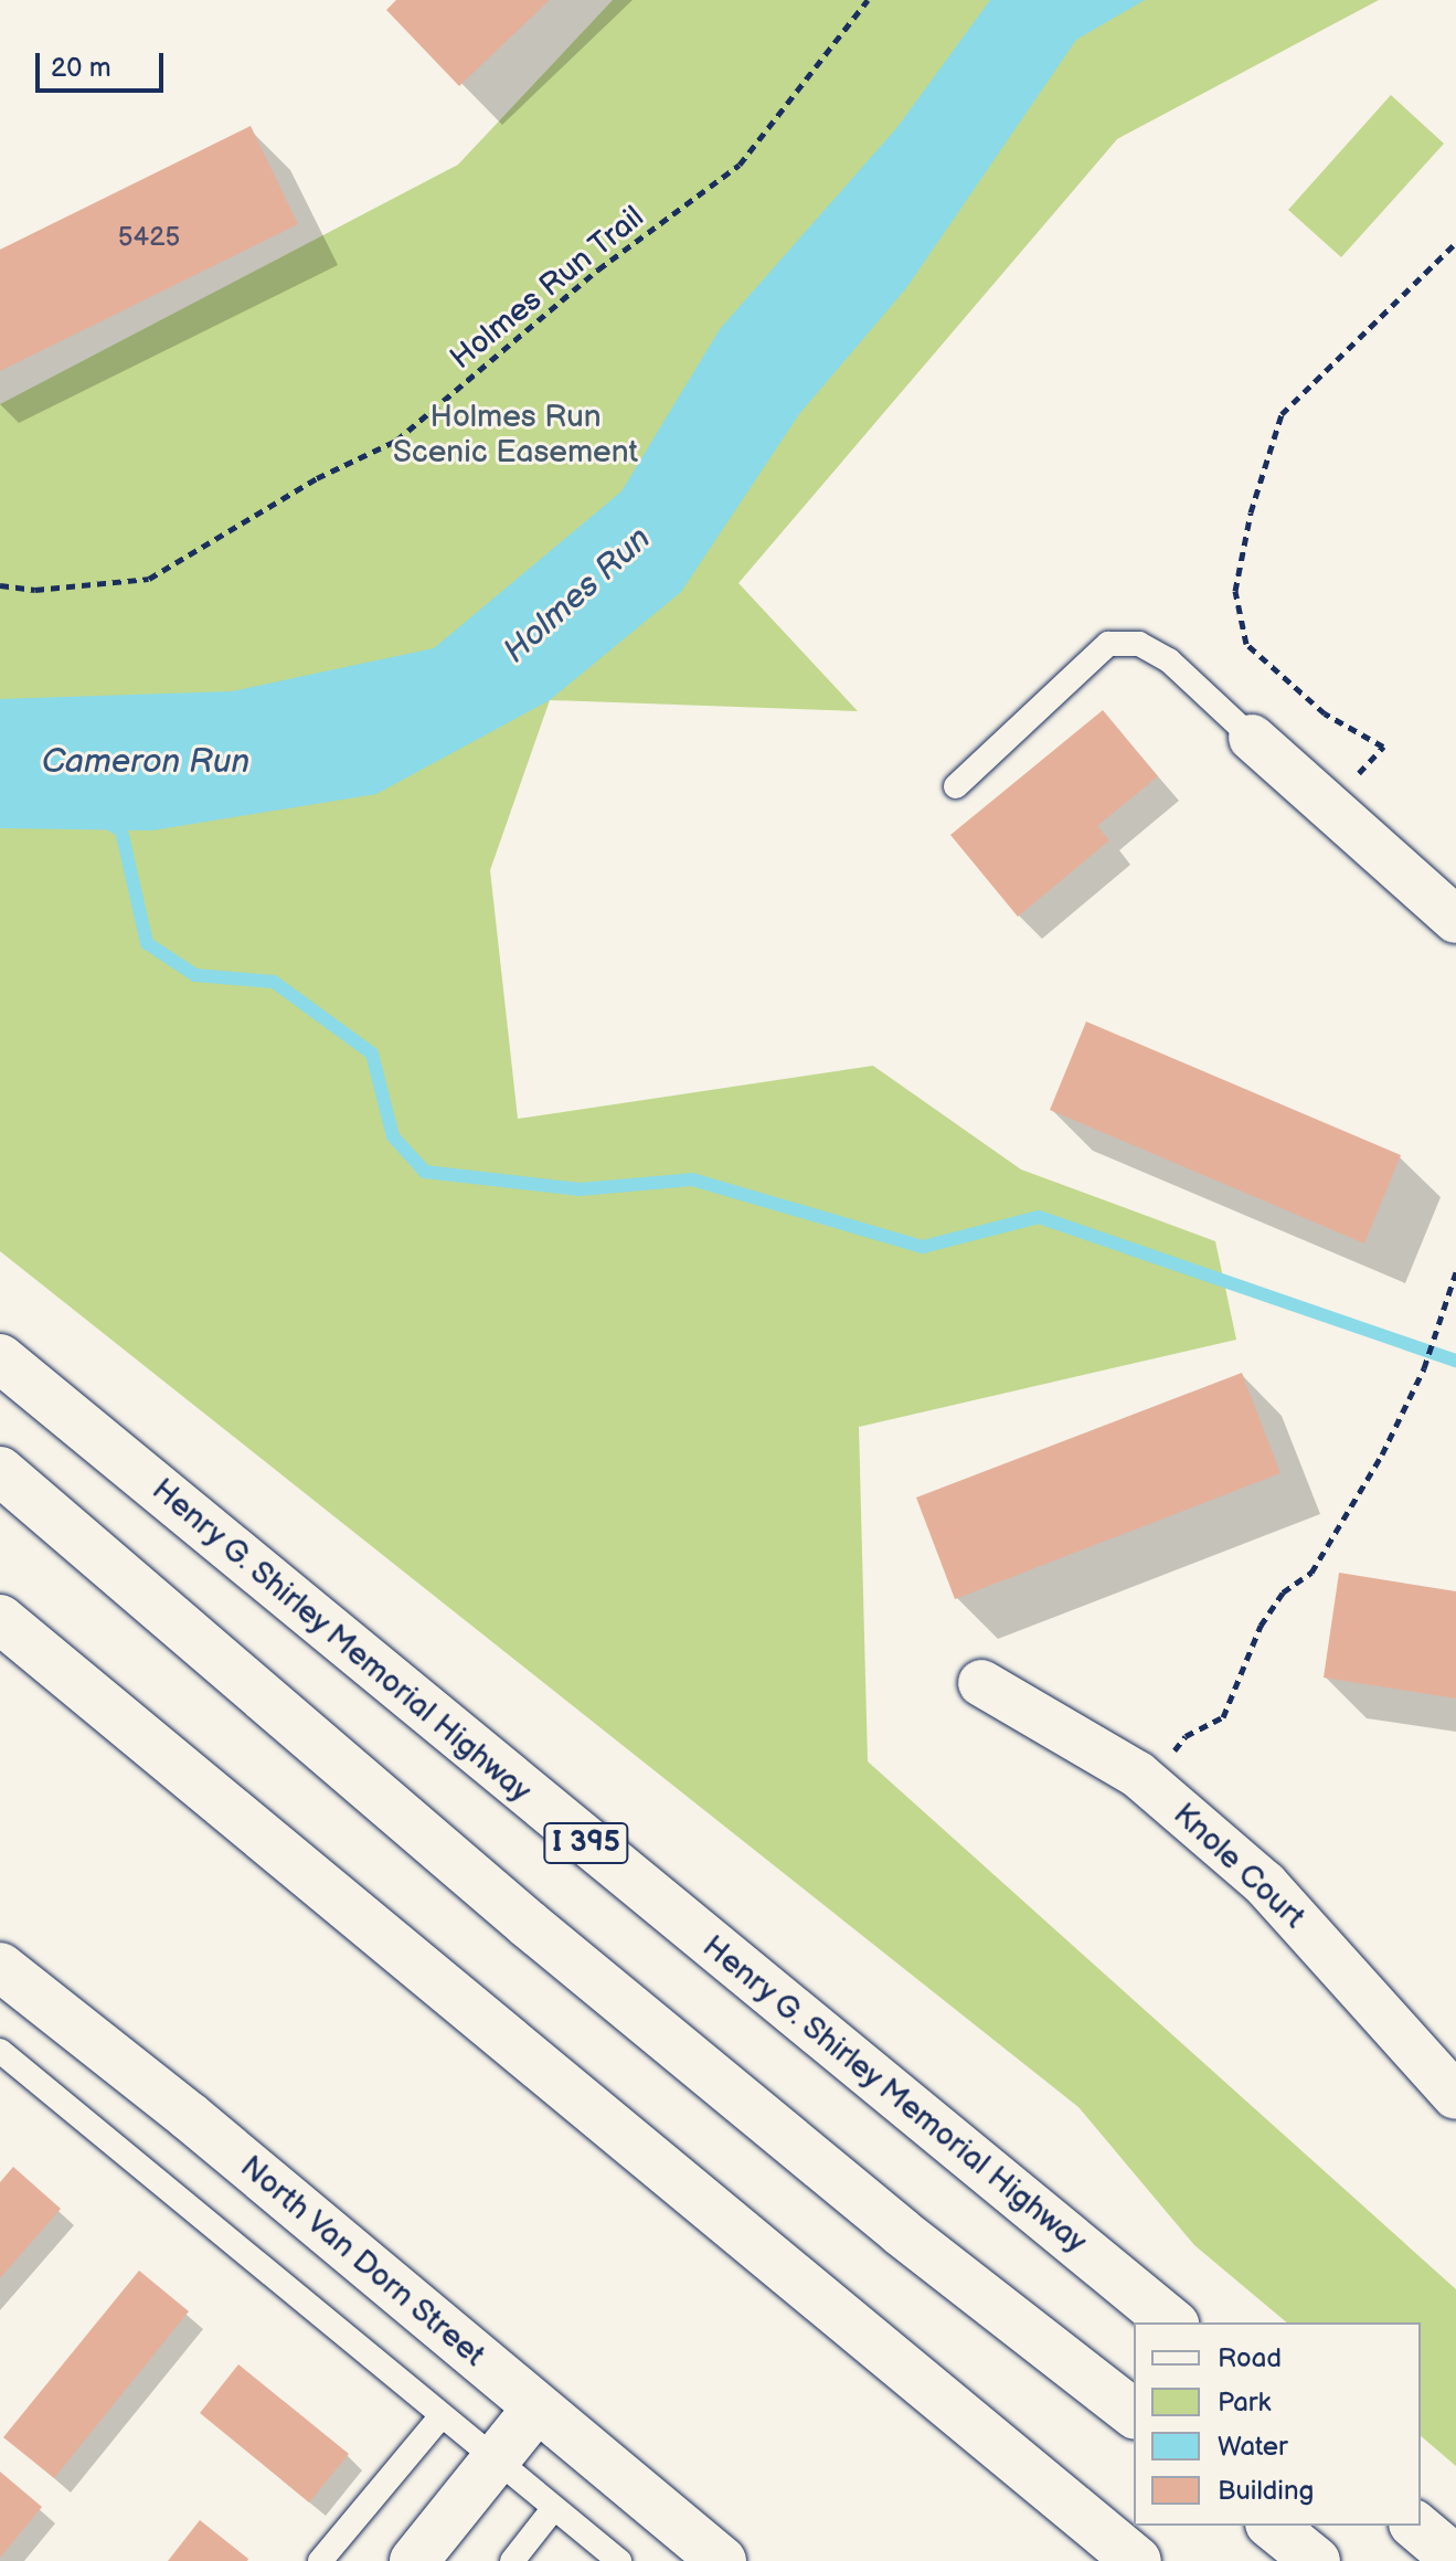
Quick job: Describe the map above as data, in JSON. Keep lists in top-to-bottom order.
{
  "streets": {
    "main road": ["Henry G. Shirley Memorial Highway", "I 395", "North Van Dorn Street"],
    "street": ["Knole Court"],
    "path": ["Holmes Run Trail"]
  },
  "water": ["Holmes Run", "Cameron Run"],
  "parks": ["Holmes Run Scenic Easement"],
  "house_numbers": ["5425"],
  "legend": [
    "Road",
    "Park",
    "Water",
    "Building"
  ],
  "scale_bar": "20 m"
}
